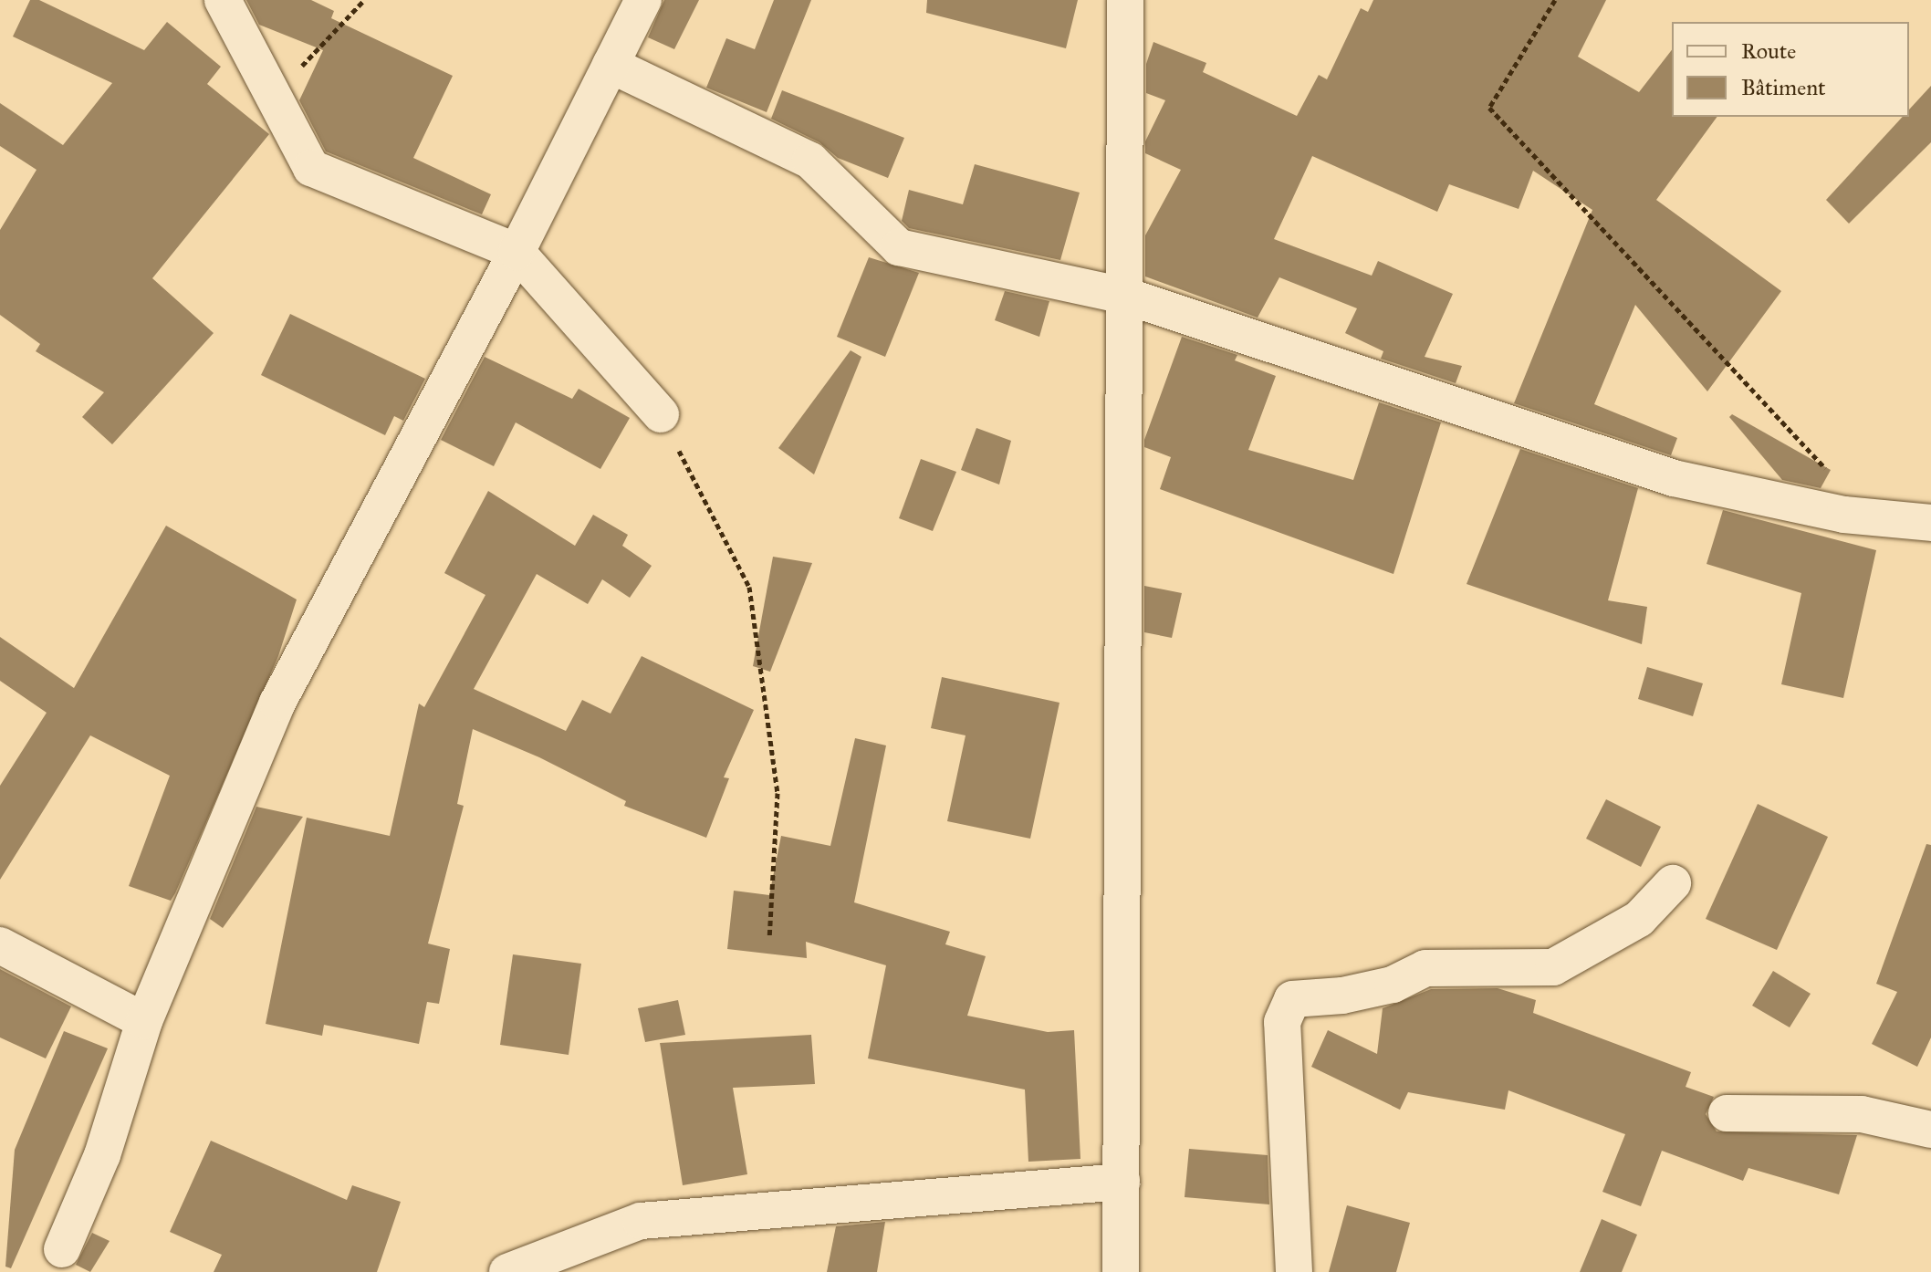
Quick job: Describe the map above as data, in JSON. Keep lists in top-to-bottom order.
{
  "legend": ["Route", "Bâtiment"]
}
